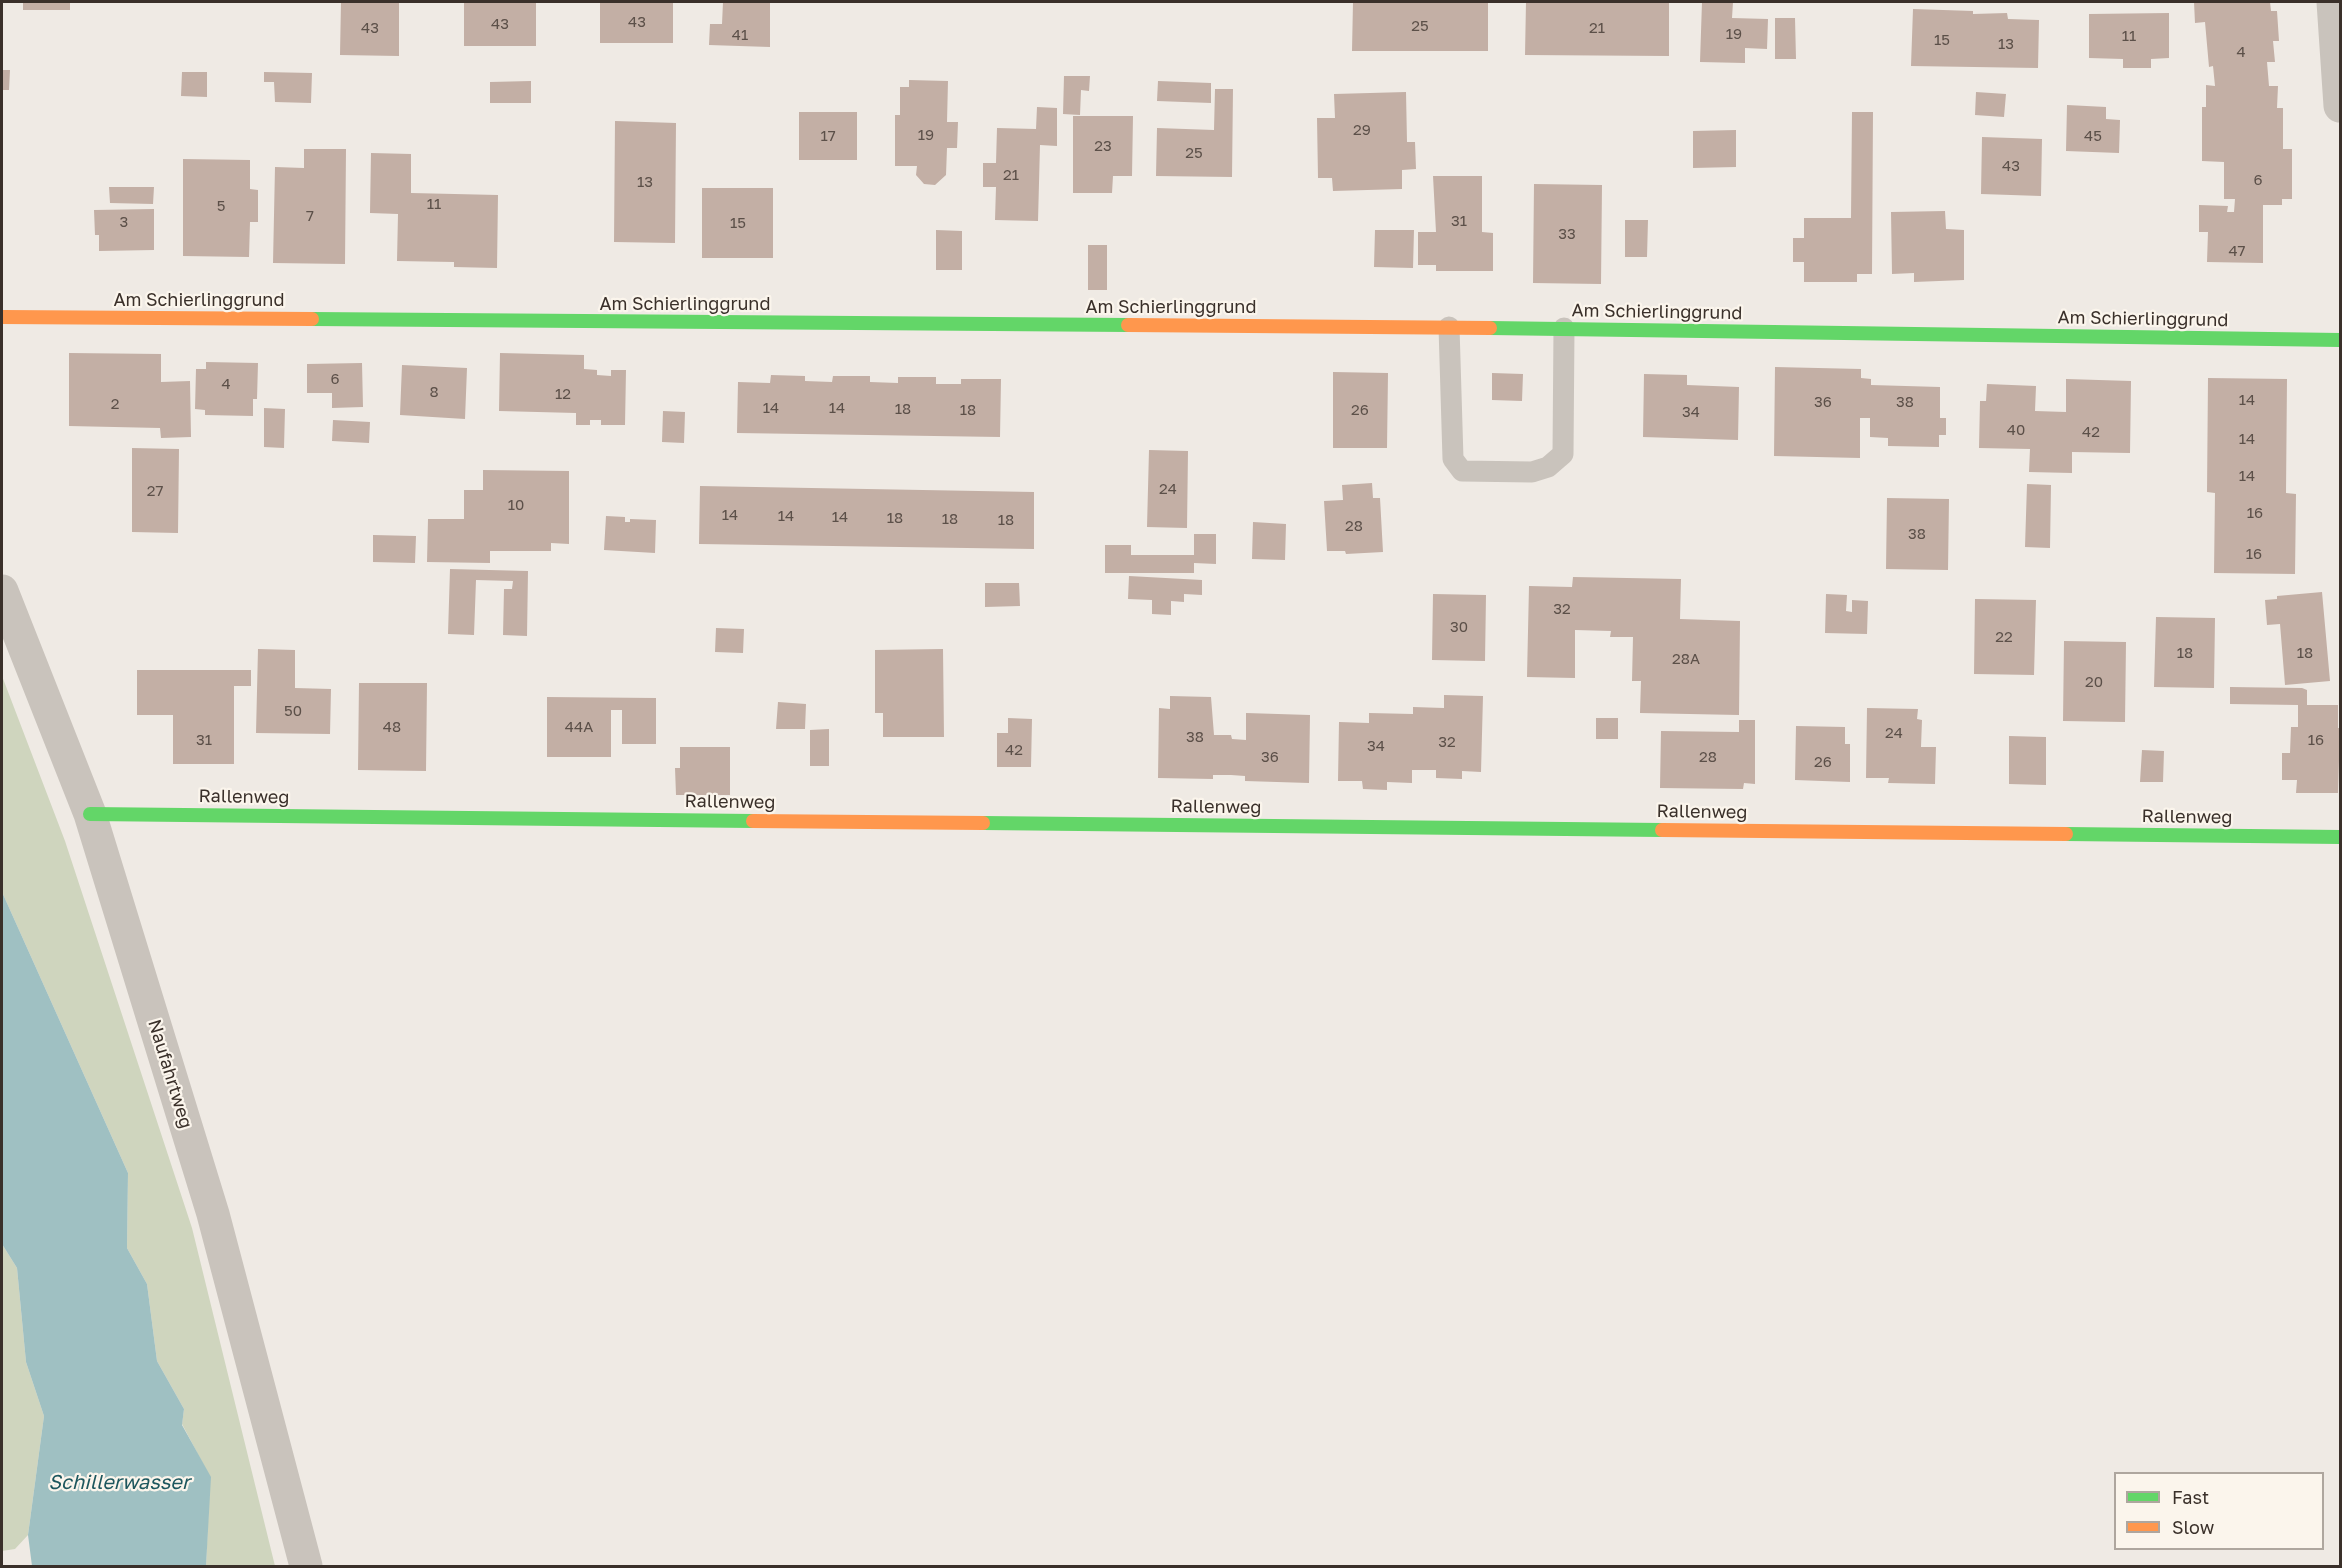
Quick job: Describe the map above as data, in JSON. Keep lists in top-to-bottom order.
{
  "streets": {
    "street": ["Am Schierlinggrund", "Rallenweg", "Naufahrtweg"]
  },
  "crossings": [
    ["Rallenweg", "Naufahrtweg"]
  ],
  "water": ["Schillerwasser"],
  "house_numbers": [
    "43",
    "43",
    "25",
    "43",
    "21",
    "19",
    "41",
    "11",
    "15",
    "13",
    "4",
    "29",
    "19",
    "17",
    "45",
    "23",
    "25",
    "43",
    "21",
    "6",
    "13",
    "11",
    "5",
    "7",
    "31",
    "3",
    "15",
    "33",
    "47",
    "6",
    "4",
    "8",
    "12",
    "14",
    "36",
    "38",
    "2",
    "14",
    "14",
    "18",
    "18",
    "26",
    "34",
    "40",
    "42",
    "14",
    "14",
    "24",
    "27",
    "10",
    "16",
    "14",
    "14",
    "14",
    "18",
    "18",
    "18",
    "28",
    "38",
    "16",
    "32",
    "30",
    "22",
    "18",
    "18",
    "28A",
    "20",
    "50",
    "48",
    "44A",
    "24",
    "38",
    "31",
    "16",
    "32",
    "34",
    "42",
    "36",
    "28",
    "26"
  ],
  "legend": ["Fast", "Slow"]
}
